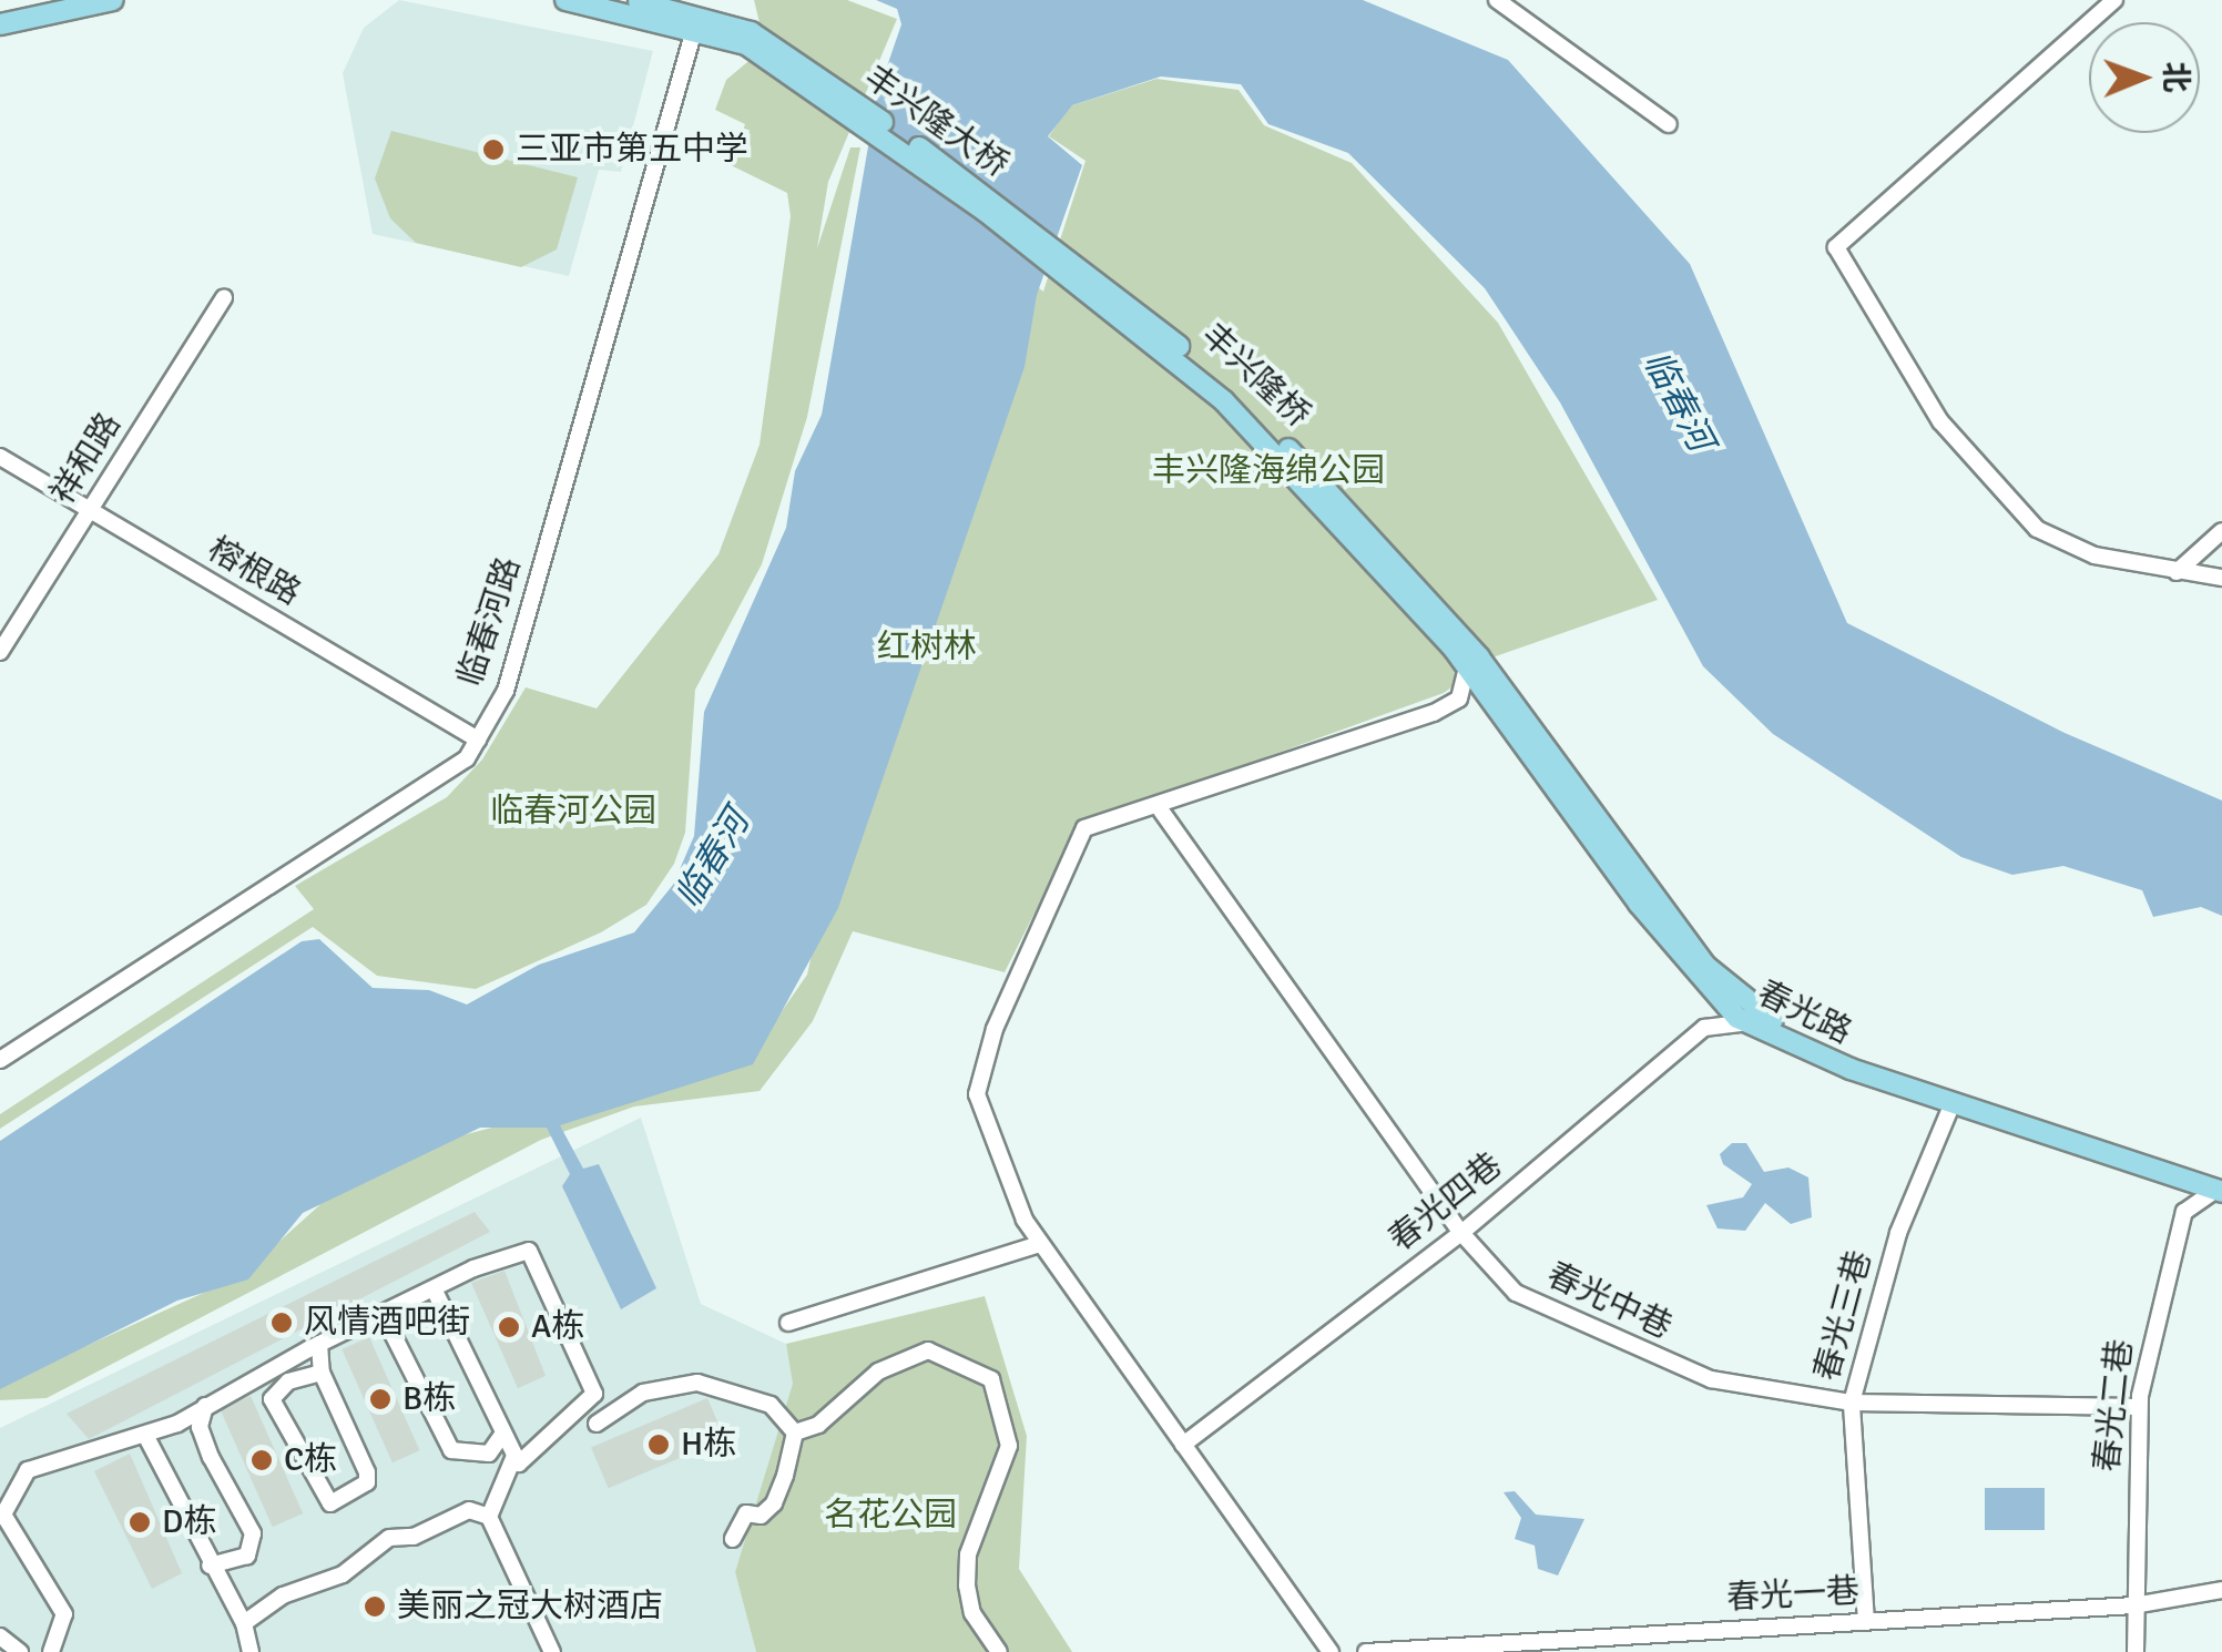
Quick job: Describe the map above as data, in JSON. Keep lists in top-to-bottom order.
{
  "streets": {
    "main road": ["丰兴隆大桥", "丰兴隆桥", "春光路"],
    "street": [
      "祥和路",
      "榕根路",
      "临春河路",
      "春光四巷",
      "春光中巷",
      "春光三巷",
      "春光二巷",
      "春光一巷"
    ]
  },
  "crossings": [
    ["丰兴隆大桥", "丰兴隆桥"],
    ["丰兴隆大桥", "临春河路"],
    ["丰兴隆桥", "春光路"],
    ["祥和路", "榕根路"],
    ["榕根路", "临春河路"],
    ["春光路", "春光四巷"],
    ["春光路", "春光三巷"],
    ["春光路", "春光二巷"],
    ["春光四巷", "春光中巷"],
    ["春光中巷", "春光三巷"],
    ["春光中巷", "春光二巷"],
    ["春光三巷", "春光一巷"],
    ["春光二巷", "春光一巷"]
  ],
  "water": ["临春河"],
  "parks": [
    "丰兴隆海绵公园",
    "红树林",
    "临春河公园",
    "名花公园"
  ],
  "places": [
    "三亚市第五中学",
    "风情酒吧街",
    "A栋",
    "B栋",
    "H栋",
    "C栋",
    "D栋",
    "美丽之冠大树酒店"
  ],
  "north": "right"
}
